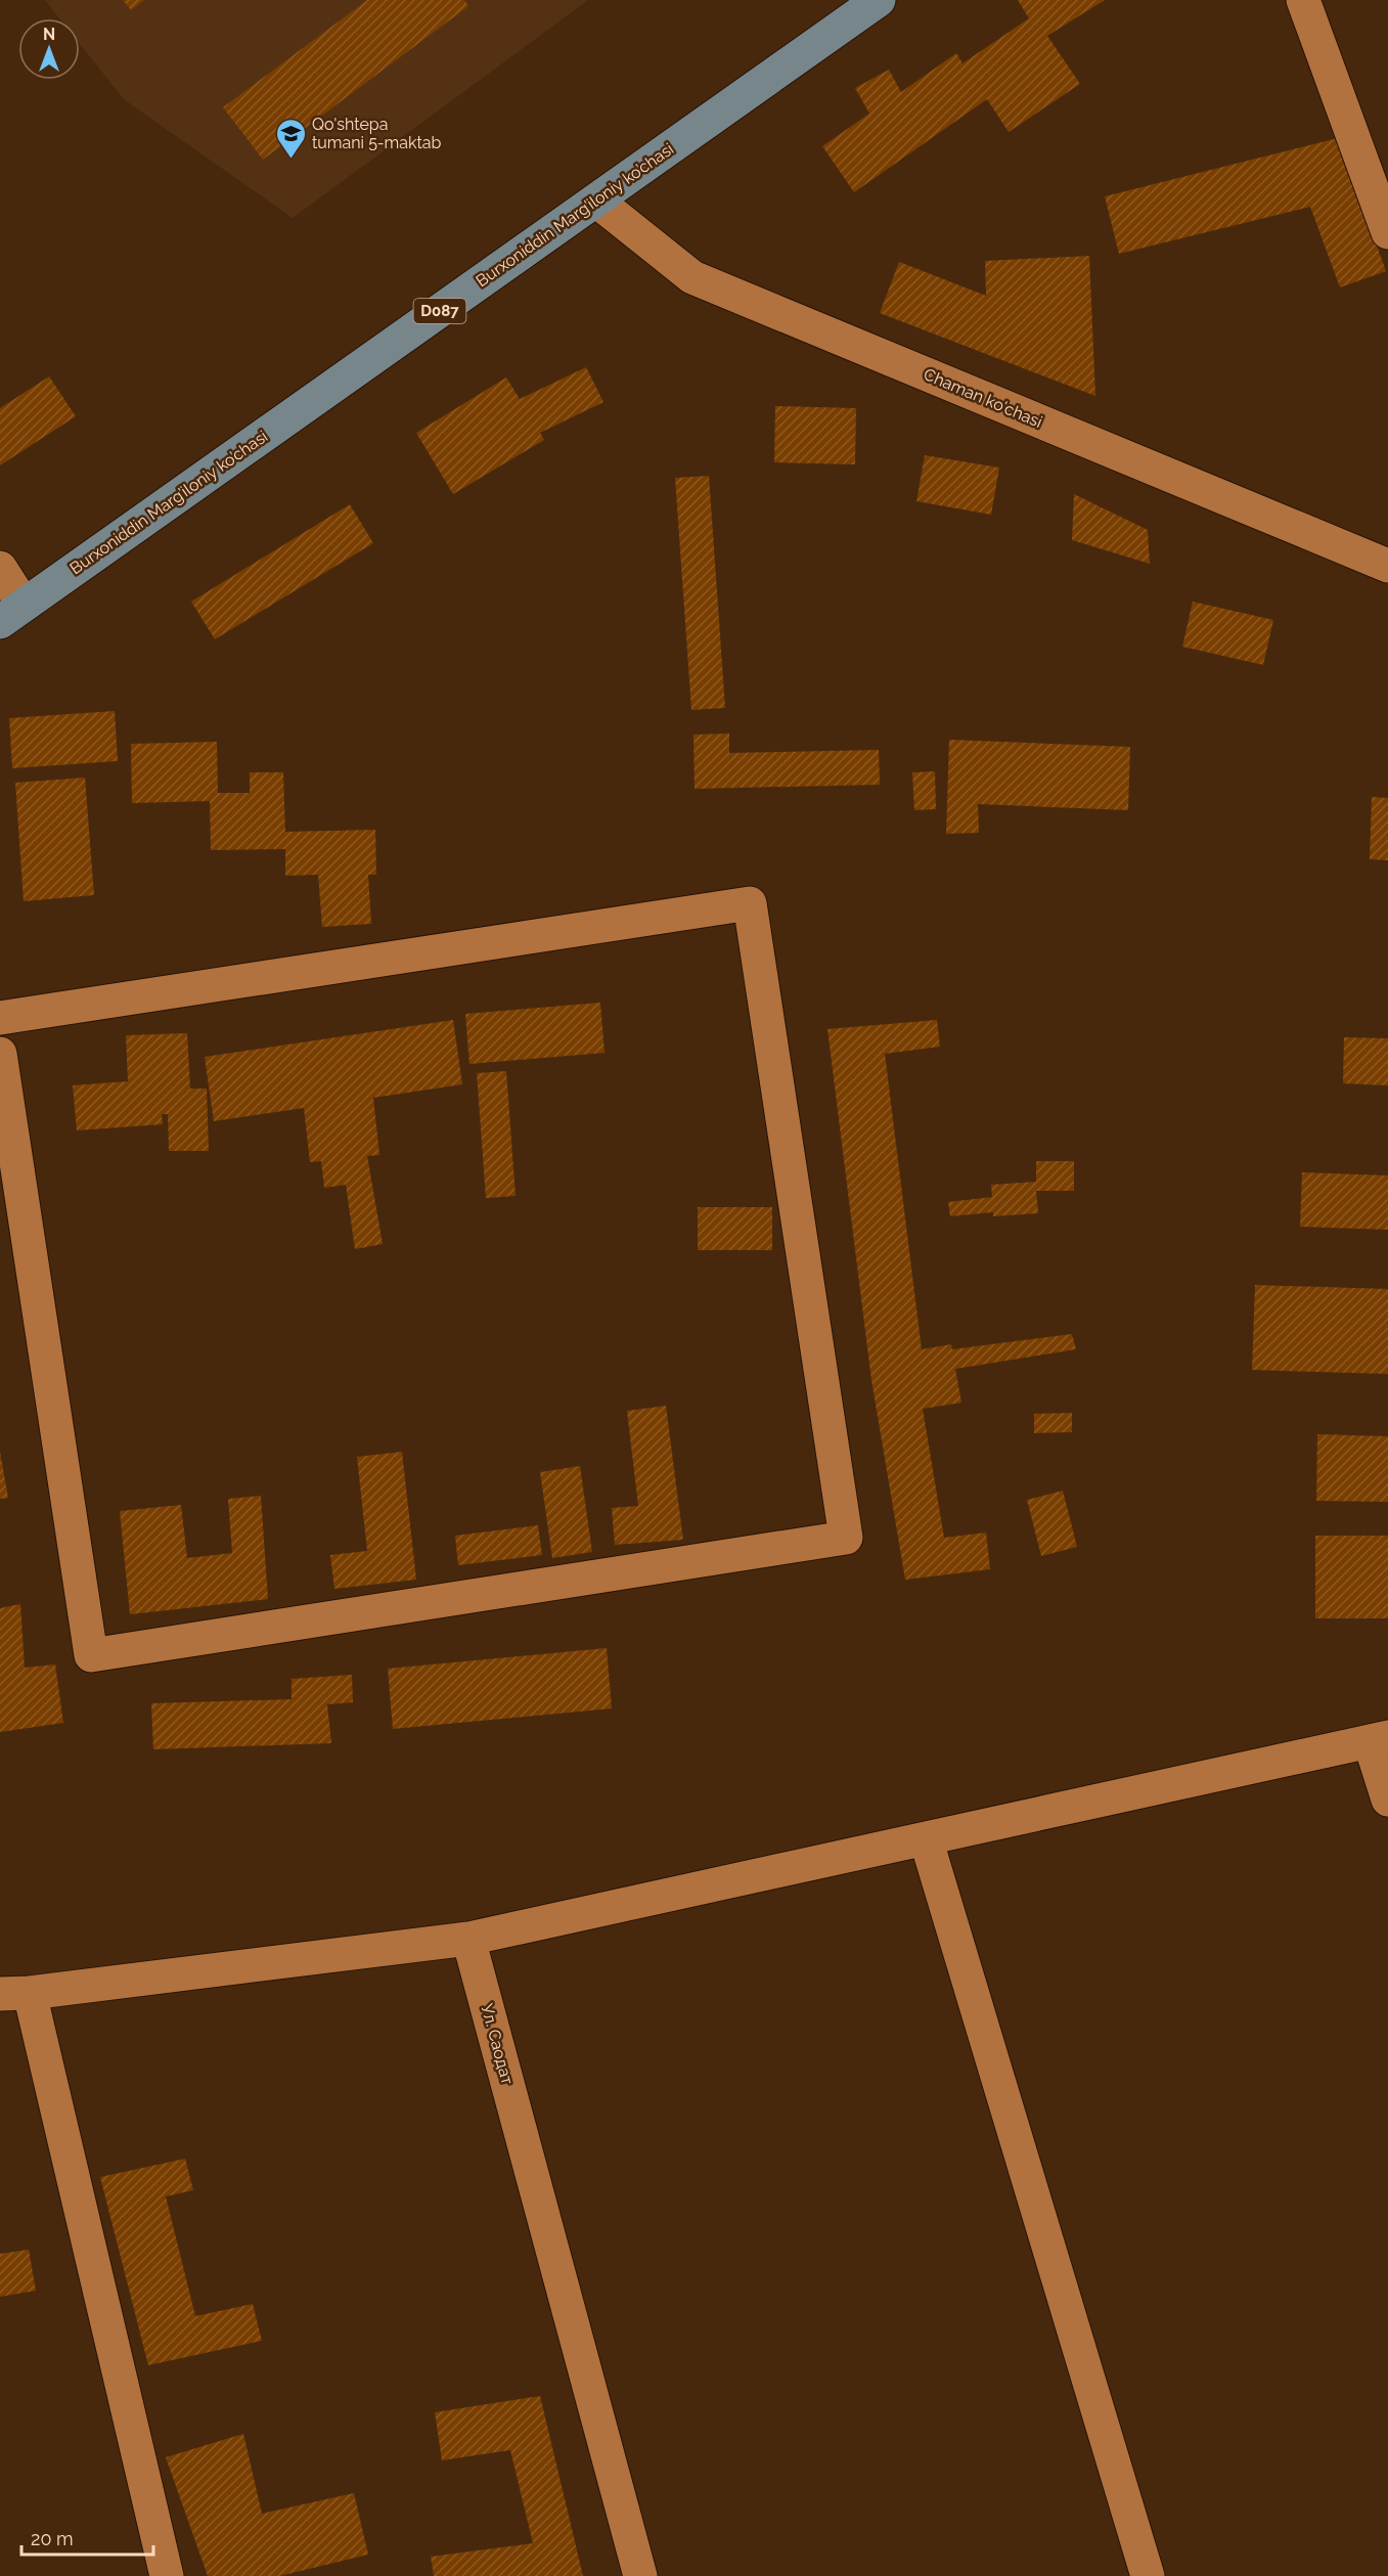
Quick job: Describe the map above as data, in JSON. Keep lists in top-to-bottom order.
{
  "streets": {
    "main road": ["Burxoniddin Marg’iloniy ko’chasi", "D087"],
    "street": ["Chaman ko'chasi", "Ул. Саодат"]
  },
  "crossings": [
    ["Burxoniddin Marg’iloniy ko’chasi", "Chaman ko'chasi"]
  ],
  "places": {
    "school or university": ["Qo'shtepa tumani 5-maktab"]
  },
  "scale_bar": "20 m",
  "north": "top"
}
